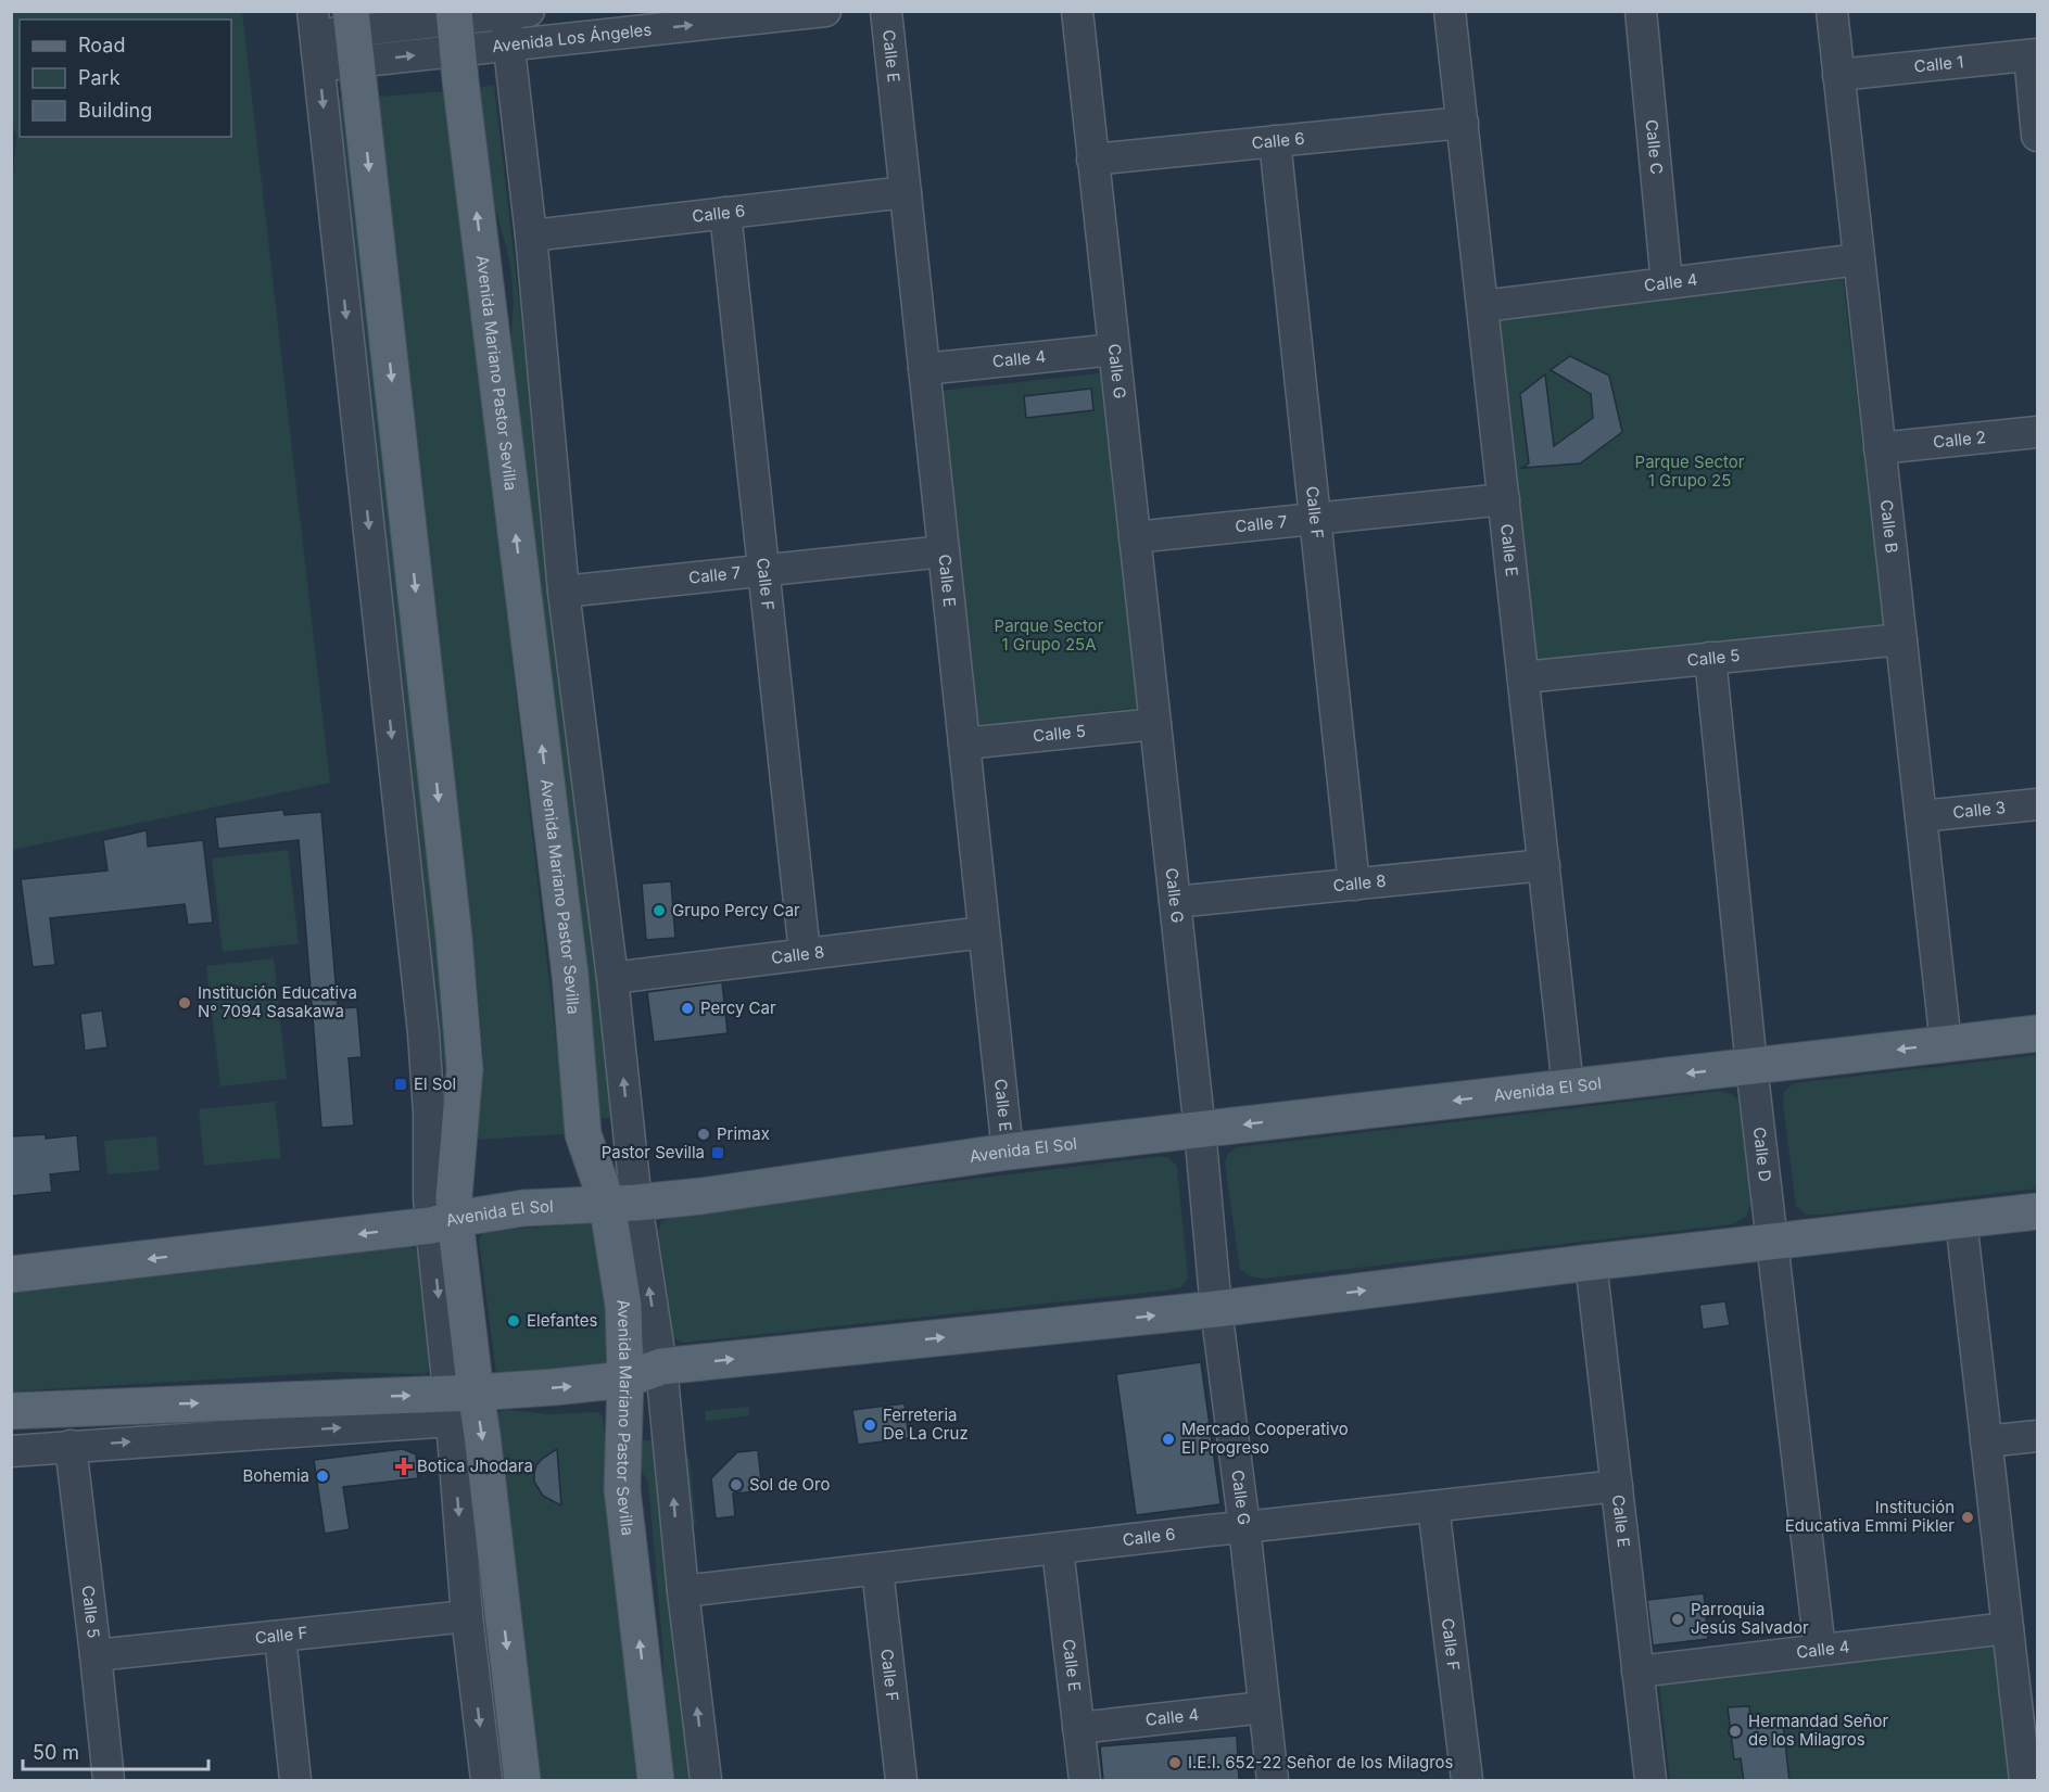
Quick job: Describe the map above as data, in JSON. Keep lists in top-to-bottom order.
{
  "streets": {
    "main road": ["Avenida Mariano Pastor Sevilla", "Avenida El Sol"],
    "street": [
      "Avenida Los Ángeles",
      "Calle E",
      "Calle 1",
      "Calle 6",
      "Calle C",
      "Calle 4",
      "Calle G",
      "Calle 2",
      "Calle F",
      "Calle 7",
      "Calle B",
      "Calle 5",
      "Calle 3",
      "Calle 8",
      "Calle D"
    ]
  },
  "crossings": [
    ["Avenida Los Ángeles", "Avenida Mariano Pastor Sevilla"],
    ["Calle E", "Calle 6"],
    ["Calle E", "Calle 4"],
    ["Calle E", "Calle 7"],
    ["Calle E", "Calle 5"],
    ["Calle E", "Calle 8"],
    ["Calle E", "Avenida El Sol"],
    ["Calle 1", "Calle B"],
    ["Calle 6", "Calle G"],
    ["Calle 6", "Avenida Mariano Pastor Sevilla"],
    ["Calle 6", "Calle F"],
    ["Calle C", "Calle 4"],
    ["Calle 4", "Calle G"],
    ["Calle 4", "Calle B"],
    ["Calle 4", "Calle D"],
    ["Calle G", "Calle 7"],
    ["Calle G", "Calle 5"],
    ["Calle G", "Calle 8"],
    ["Calle G", "Avenida El Sol"],
    ["Avenida Mariano Pastor Sevilla", "Calle 7"],
    ["Avenida Mariano Pastor Sevilla", "Calle 8"],
    ["Avenida Mariano Pastor Sevilla", "Avenida El Sol"],
    ["Calle 2", "Calle B"],
    ["Calle F", "Calle 7"],
    ["Calle F", "Calle 5"],
    ["Calle F", "Calle 8"],
    ["Calle B", "Calle 5"],
    ["Calle B", "Calle 3"],
    ["Calle B", "Avenida El Sol"],
    ["Calle 5", "Calle D"],
    ["Avenida El Sol", "Calle D"]
  ],
  "one_way": ["Avenida Los Ángeles"],
  "parks": ["Parque Sector 1 Grupo 25", "Parque Sector 1 Grupo 25A"],
  "places": {
    "other": [
      "Grupo Percy Car",
      "Institución Educativa N° 7094 Sasakawa",
      "Percy Car",
      "Primax",
      "Elefantes",
      "Ferreteria De La Cruz",
      "Mercado Cooperativo El Progreso",
      "Bohemia",
      "Sol de Oro",
      "Institución Educativa Emmi Pikler",
      "Parroquia Jesús Salvador",
      "Hermandad Señor de los Milagros",
      "I.E.I. 652-22 Señor de los Milagros"
    ],
    "transit": ["El Sol", "Pastor Sevilla"],
    "health": ["Botica Jhodara"]
  },
  "legend": ["Road", "Park", "Building"],
  "scale_bar": "50 m"
}
